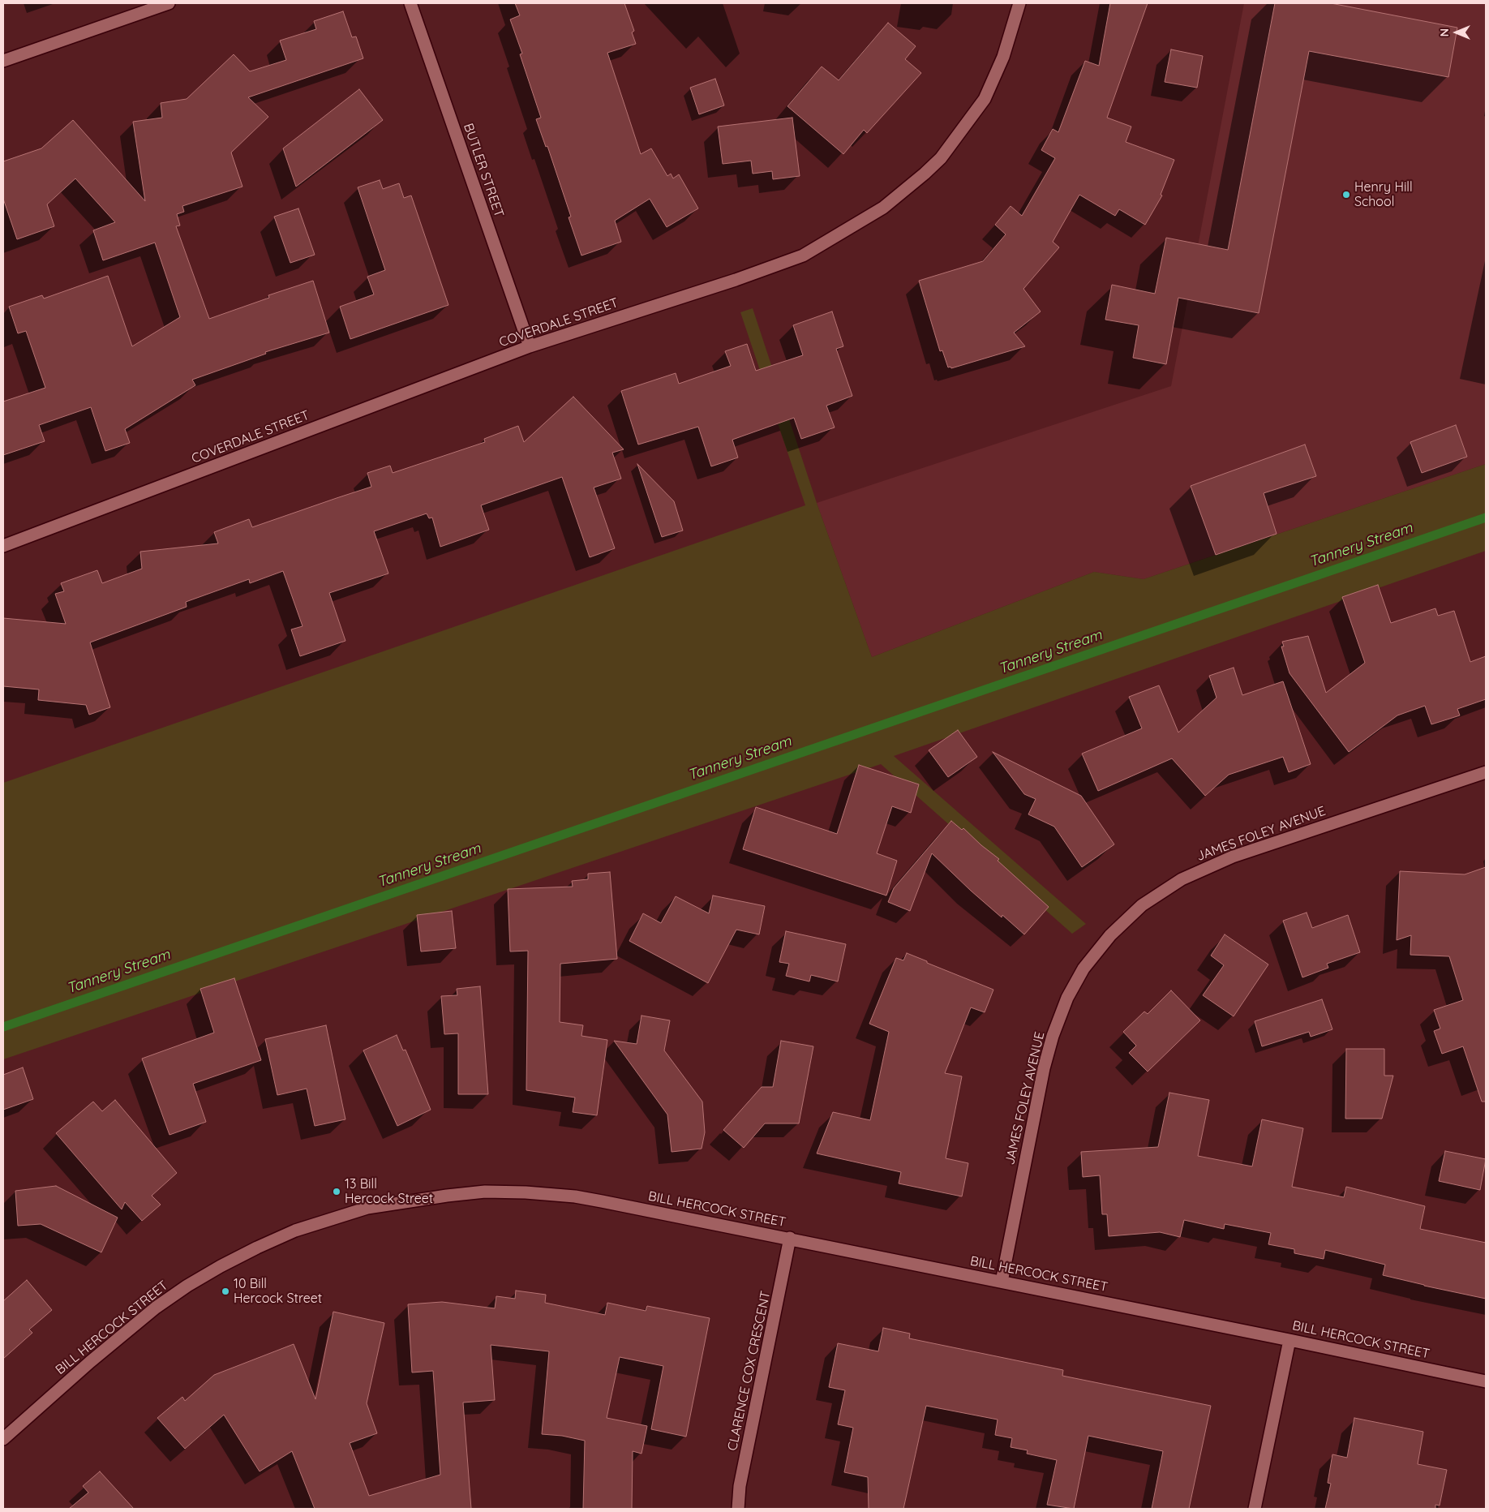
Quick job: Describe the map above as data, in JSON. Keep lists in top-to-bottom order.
{
  "streets": {
    "street": [
      "BUTLER STREET",
      "COVERDALE STREET",
      "JAMES FOLEY AVENUE",
      "BILL HERCOCK STREET",
      "CLARENCE COX CRESCENT"
    ]
  },
  "crossings": [
    ["BUTLER STREET", "COVERDALE STREET"],
    ["JAMES FOLEY AVENUE", "BILL HERCOCK STREET"],
    ["BILL HERCOCK STREET", "CLARENCE COX CRESCENT"]
  ],
  "water": ["Tannery Stream"],
  "places": ["Henry Hill School", "13 Bill Hercock Street", "10 Bill Hercock Street"],
  "north": "left"
}
